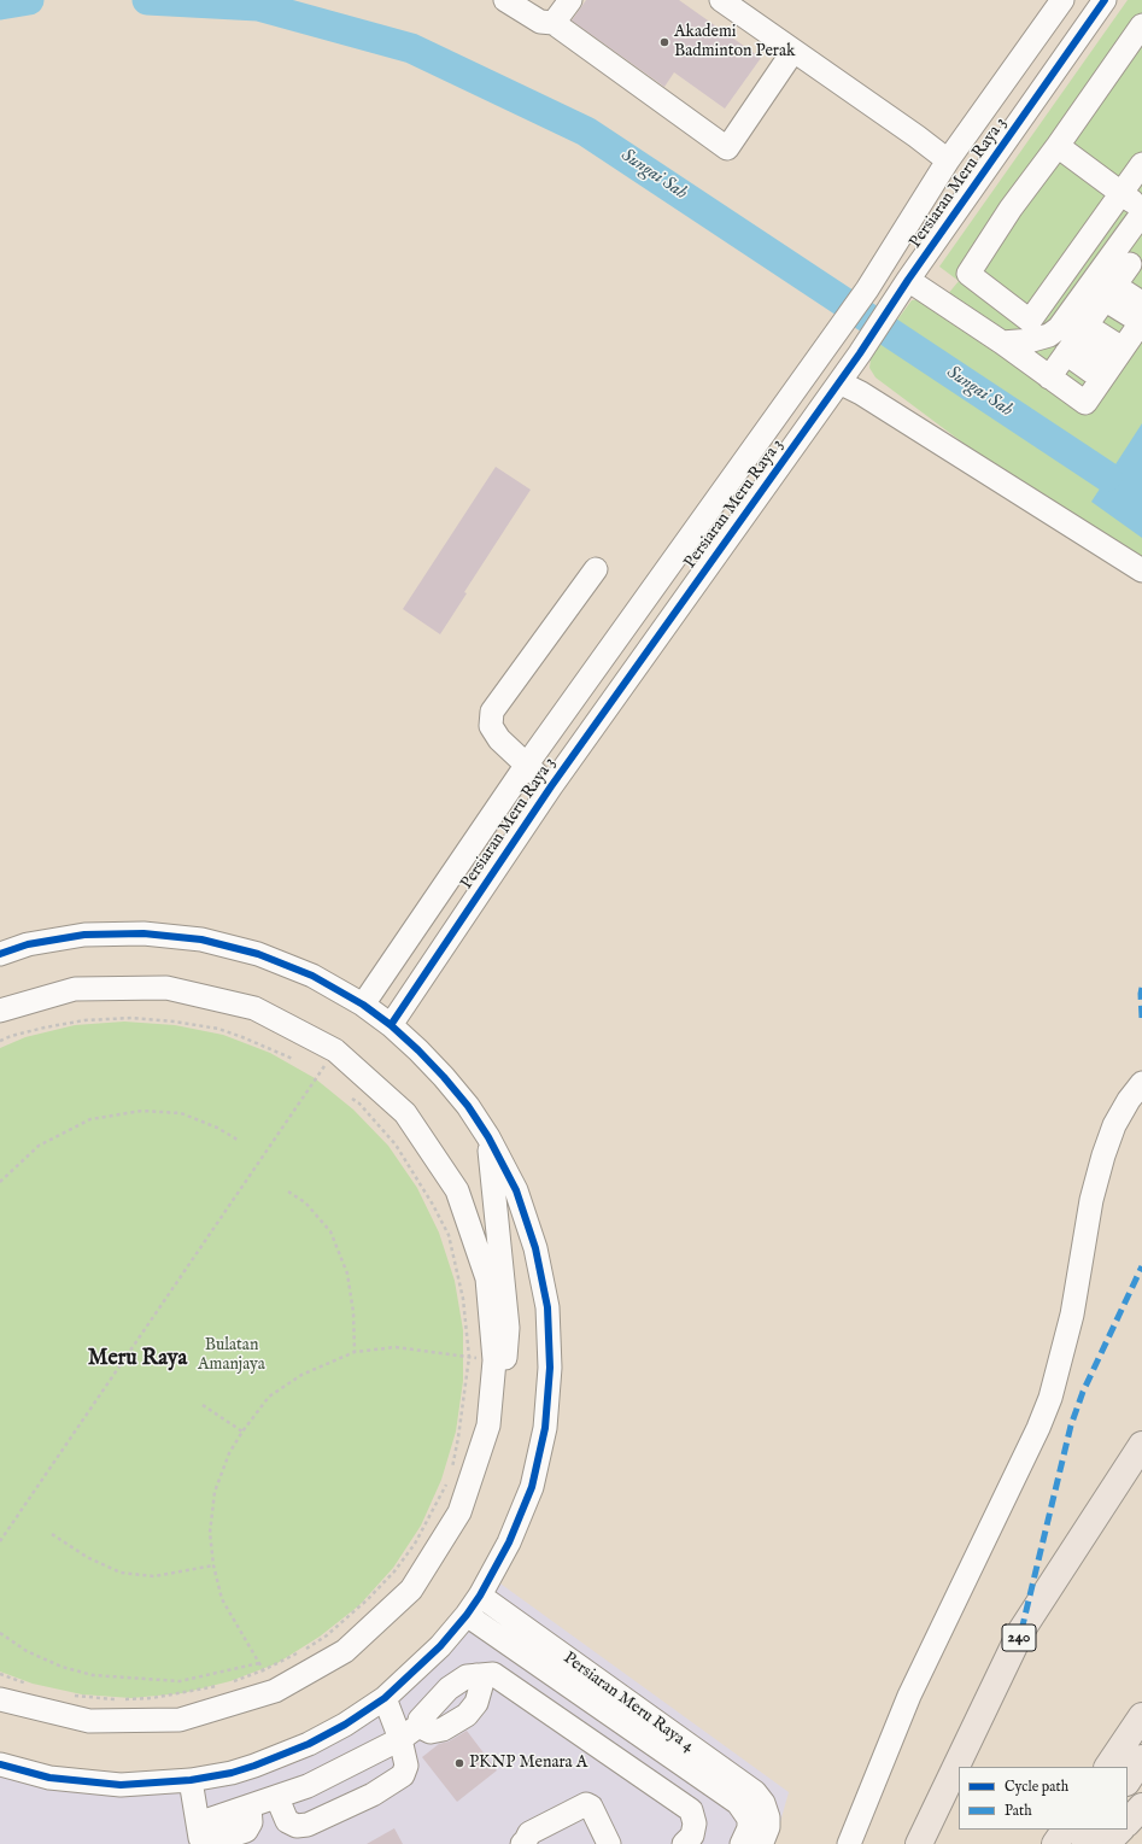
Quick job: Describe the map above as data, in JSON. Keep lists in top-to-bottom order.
{
  "streets": {
    "main road": ["240"],
    "street": ["Persiaran Meru Raya 3", "Persiaran Meru Raya 4"]
  },
  "districts": ["Meru Raya"],
  "water": ["Sungai Sah"],
  "parks": ["Bulatan Amanjaya"],
  "places": ["Akademi Badminton Perak", "PKNP Menara A"],
  "legend": ["Cycle path", "Path"]
}
